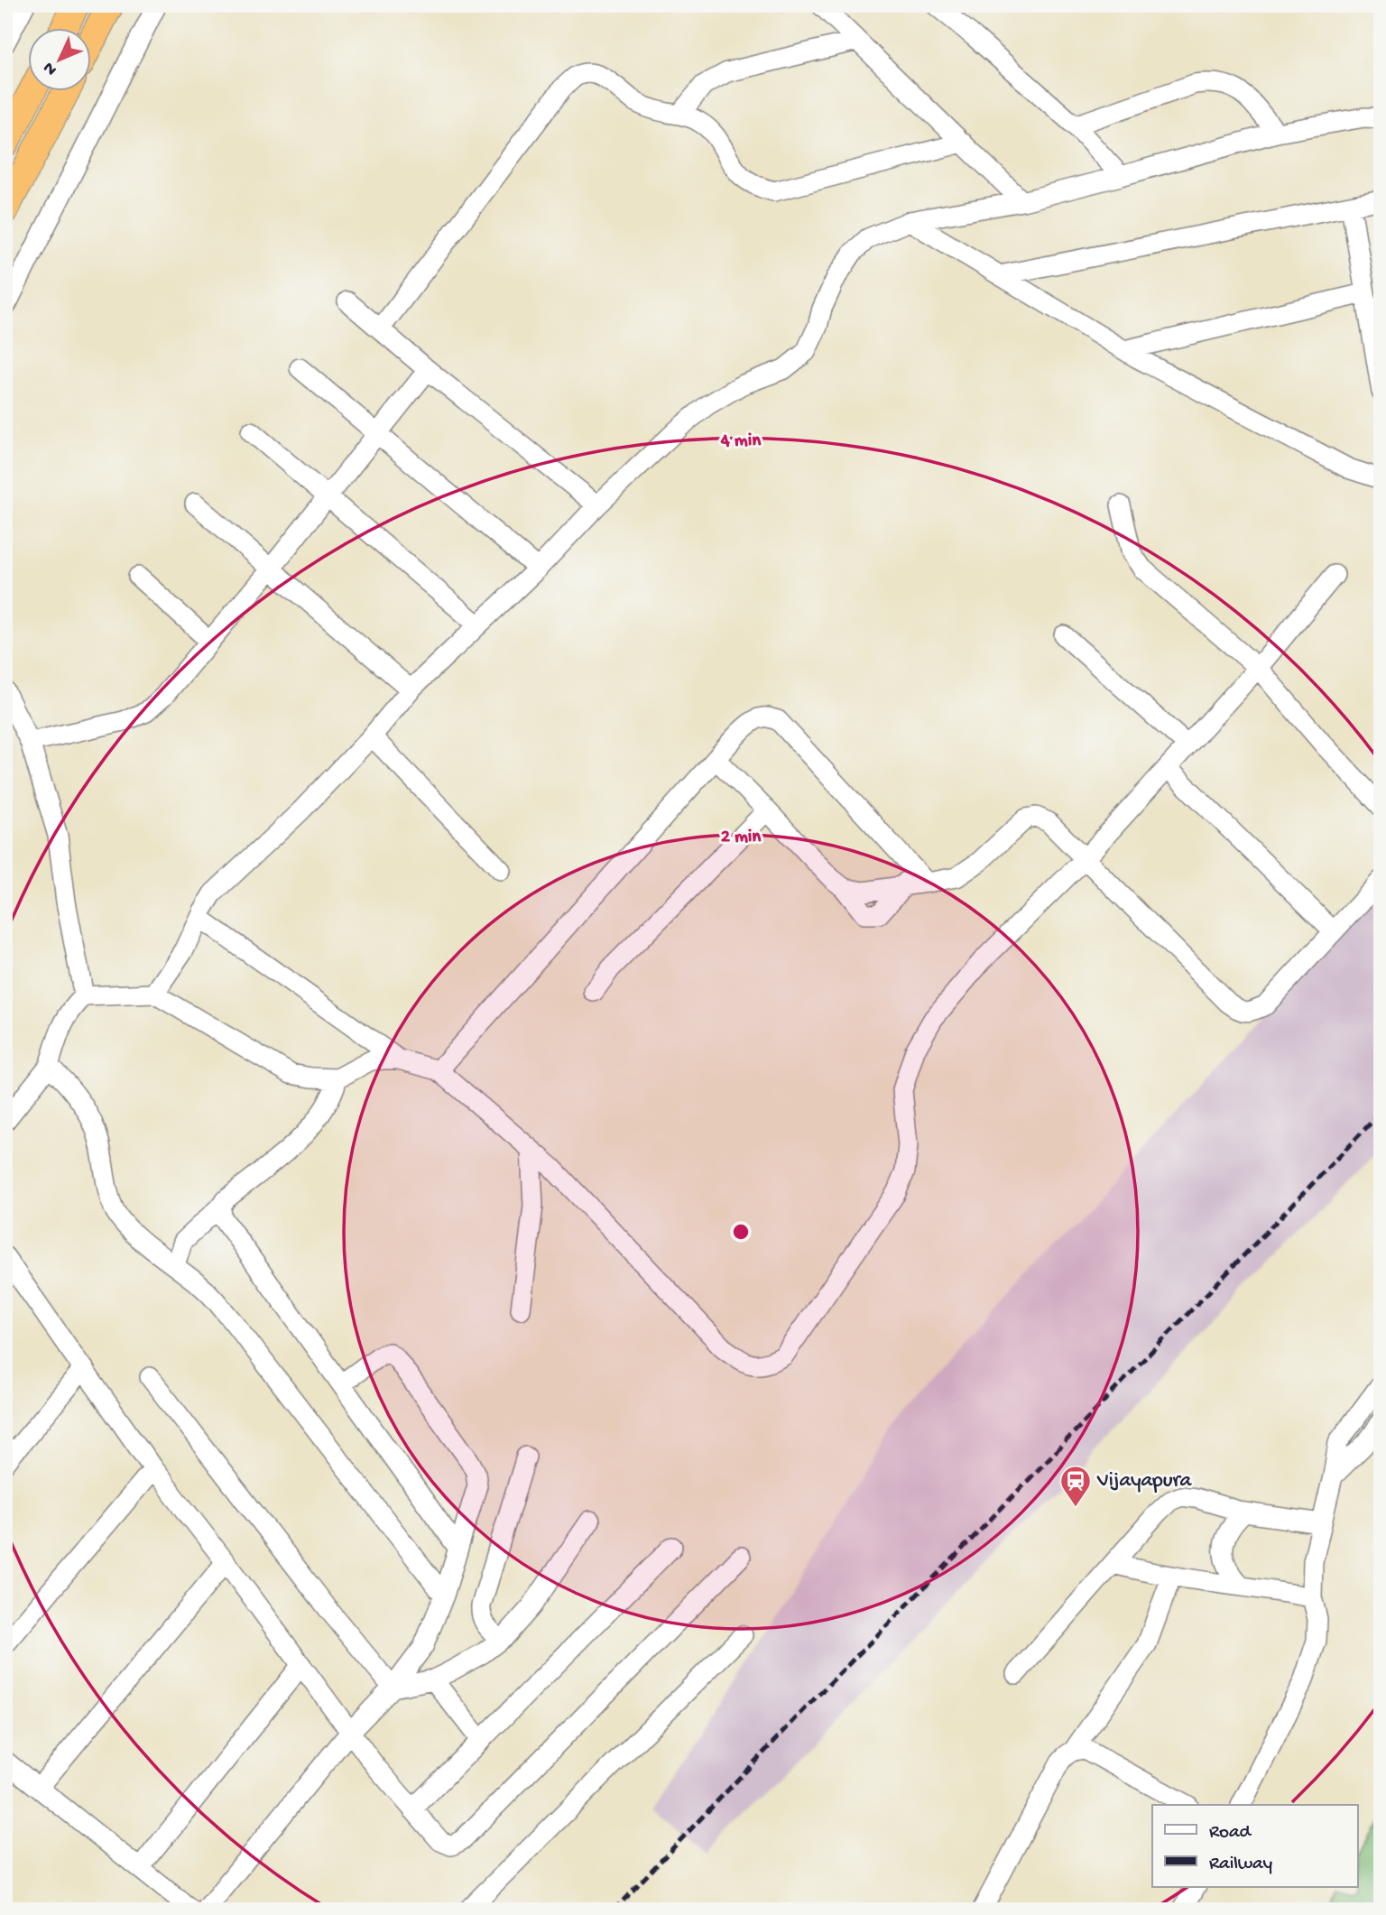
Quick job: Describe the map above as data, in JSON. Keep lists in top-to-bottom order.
{
  "places": {
    "station": ["Vijayapura"]
  },
  "legend": ["Road", "Railway"],
  "north": "bottom left",
  "rings": ["4 min", "2 min"]
}
